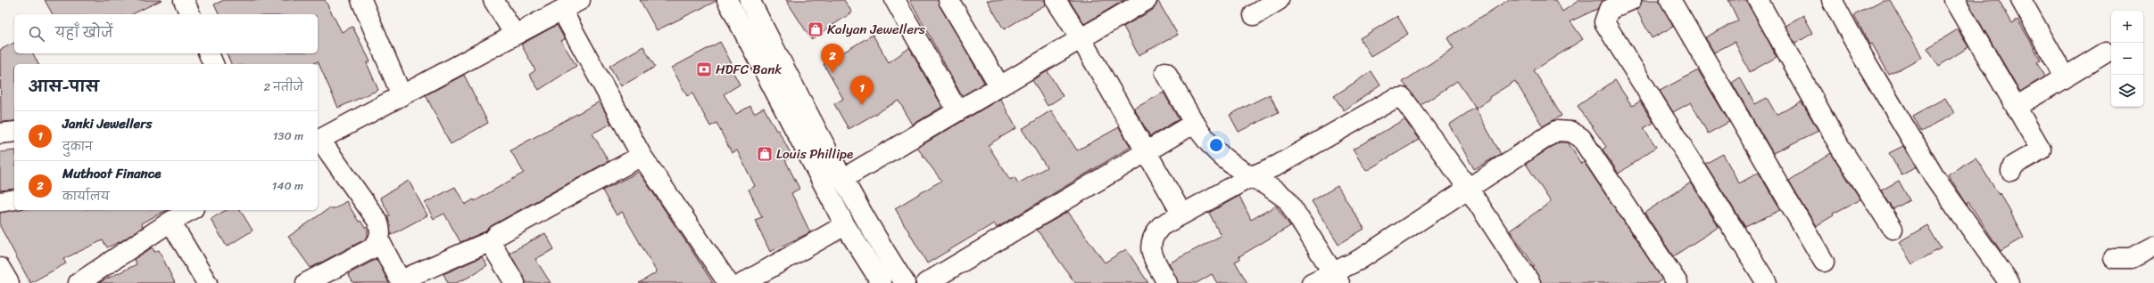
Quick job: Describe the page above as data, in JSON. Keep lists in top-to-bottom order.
{
  "places": {
    "shop": ["Kalyan Jewellers", "Louis Phillipe"],
    "bank": ["HDFC Bank"]
  },
  "page": {
    "map_buttons": ["+", "−"],
    "search": "यहाँ खोजें",
    "pins": ["2", "1"],
    "heading": ["आस-पास", "2 नतीजे"],
    "list": [
      {
        "mark": "1",
        "name": "Janki Jewellers",
        "note": "दुकान",
        "value": "130 m"
      },
      {
        "mark": "2",
        "name": "Muthoot Finance",
        "note": "कार्यालय",
        "value": "140 m"
      }
    ]
  }
}
